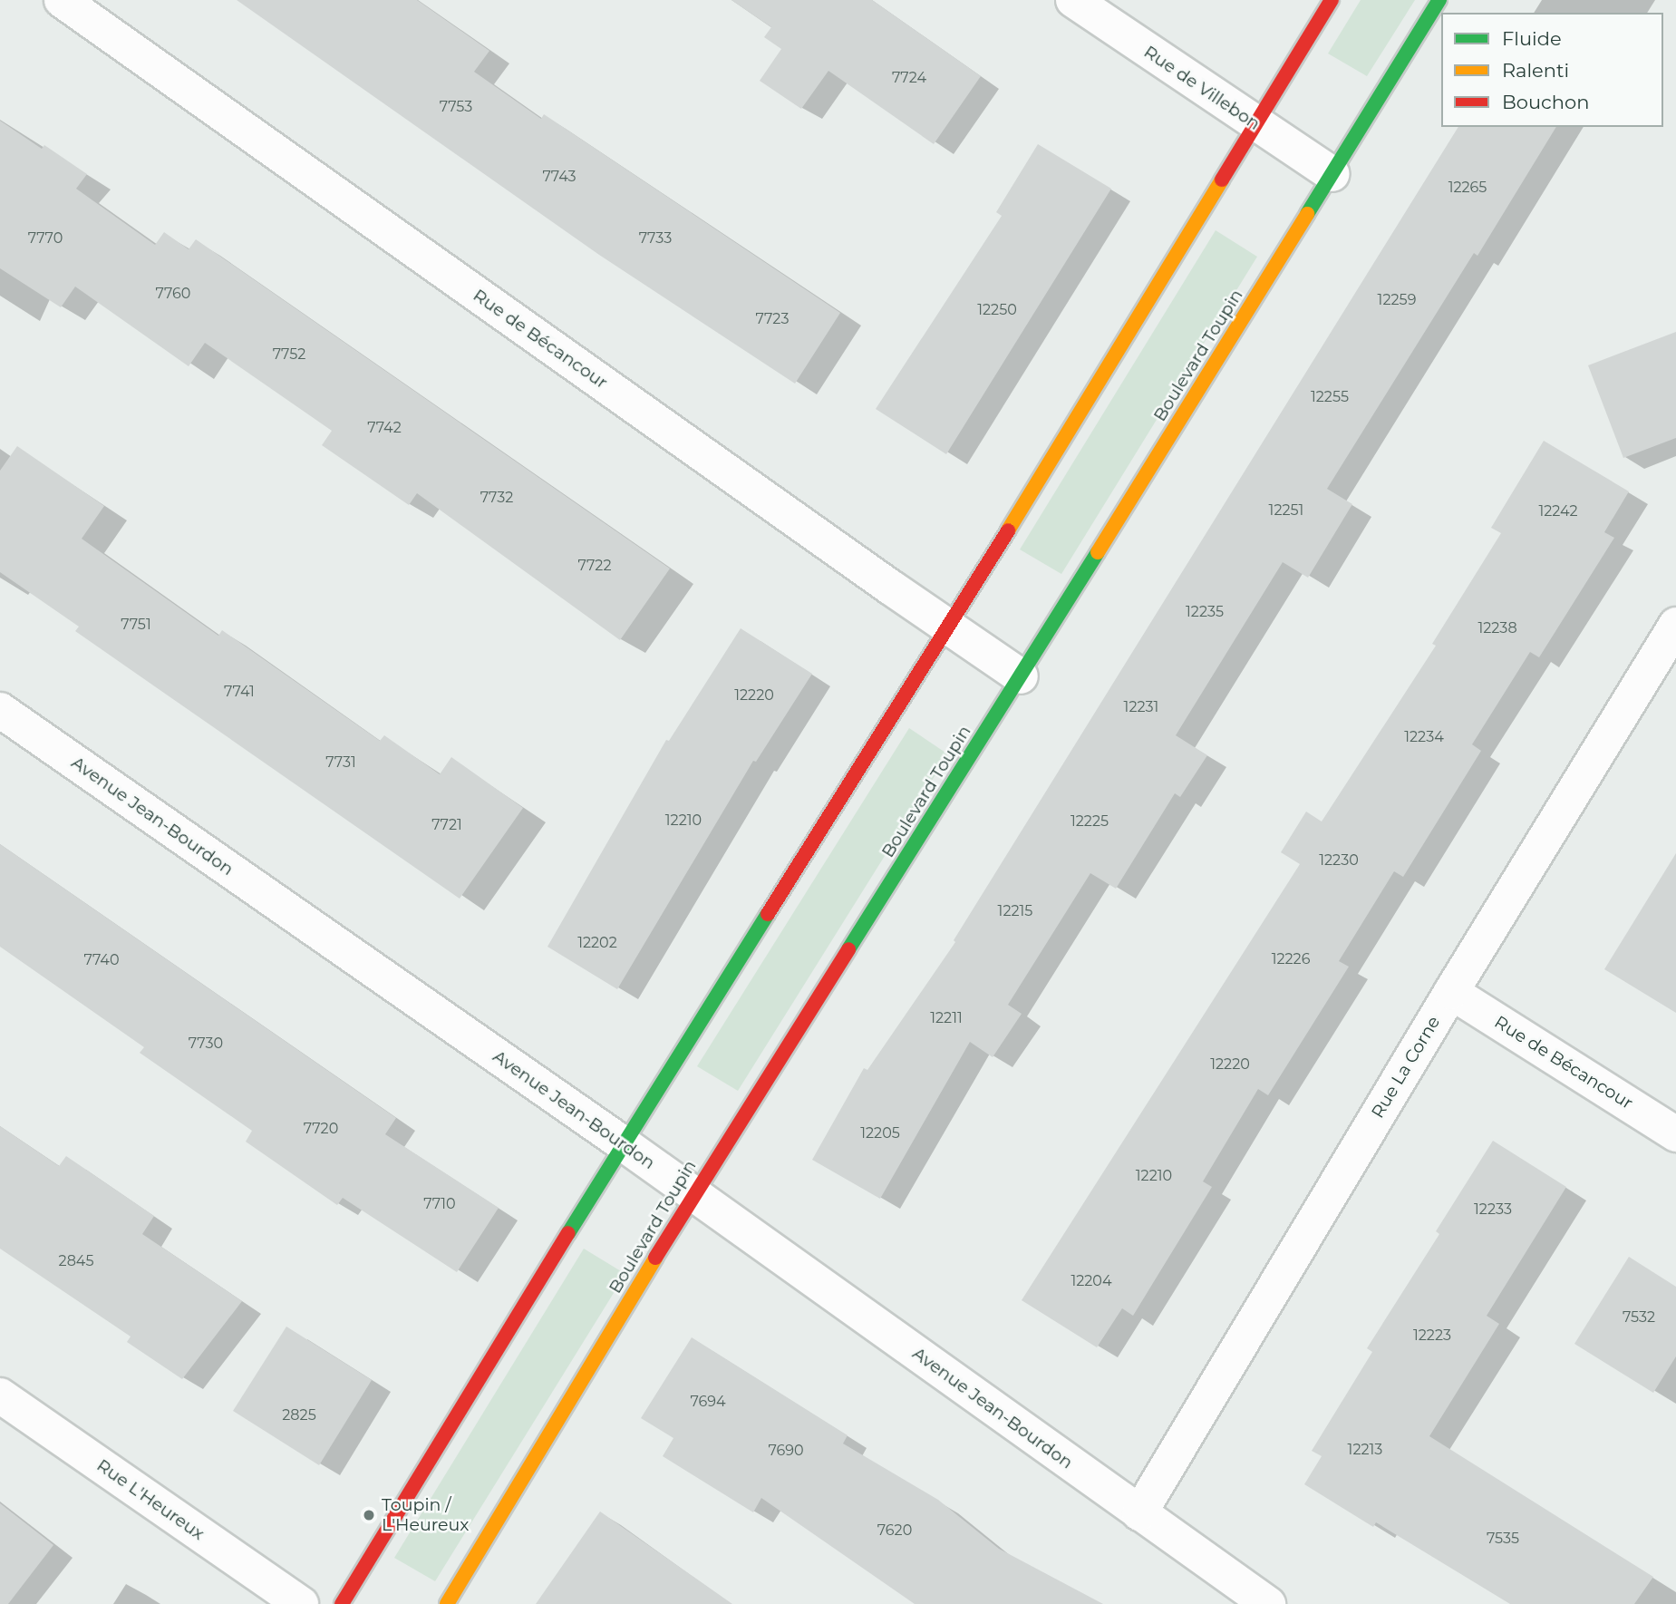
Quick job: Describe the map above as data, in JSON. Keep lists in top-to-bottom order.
{
  "streets": {
    "street": [
      "Rue de Villebon",
      "Rue de Bécancour",
      "Boulevard Toupin",
      "Avenue Jean-Bourdon",
      "Rue La Corne",
      "Rue L'Heureux"
    ]
  },
  "crossings": [
    ["Rue de Villebon", "Boulevard Toupin"],
    ["Rue de Bécancour", "Boulevard Toupin"],
    ["Rue de Bécancour", "Rue La Corne"],
    ["Boulevard Toupin", "Avenue Jean-Bourdon"],
    ["Avenue Jean-Bourdon", "Rue La Corne"]
  ],
  "places": ["Toupin / L'Heureux"],
  "house_numbers": [
    "7724",
    "7753",
    "7743",
    "12265",
    "7770",
    "7733",
    "7760",
    "12259",
    "12250",
    "7723",
    "7752",
    "12255",
    "7742",
    "7732",
    "12251",
    "12242",
    "7722",
    "12235",
    "7751",
    "12238",
    "7741",
    "12220",
    "12231",
    "12234",
    "7731",
    "12210",
    "12225",
    "7721",
    "12230",
    "12215",
    "12202",
    "12226",
    "7740",
    "12211",
    "7730",
    "12220",
    "7720",
    "12205",
    "12210",
    "7710",
    "12233",
    "2845",
    "12204",
    "7532",
    "12223",
    "7694",
    "2825",
    "12213",
    "7690",
    "7620",
    "7535"
  ],
  "legend": ["Fluide", "Ralenti", "Bouchon"]
}
